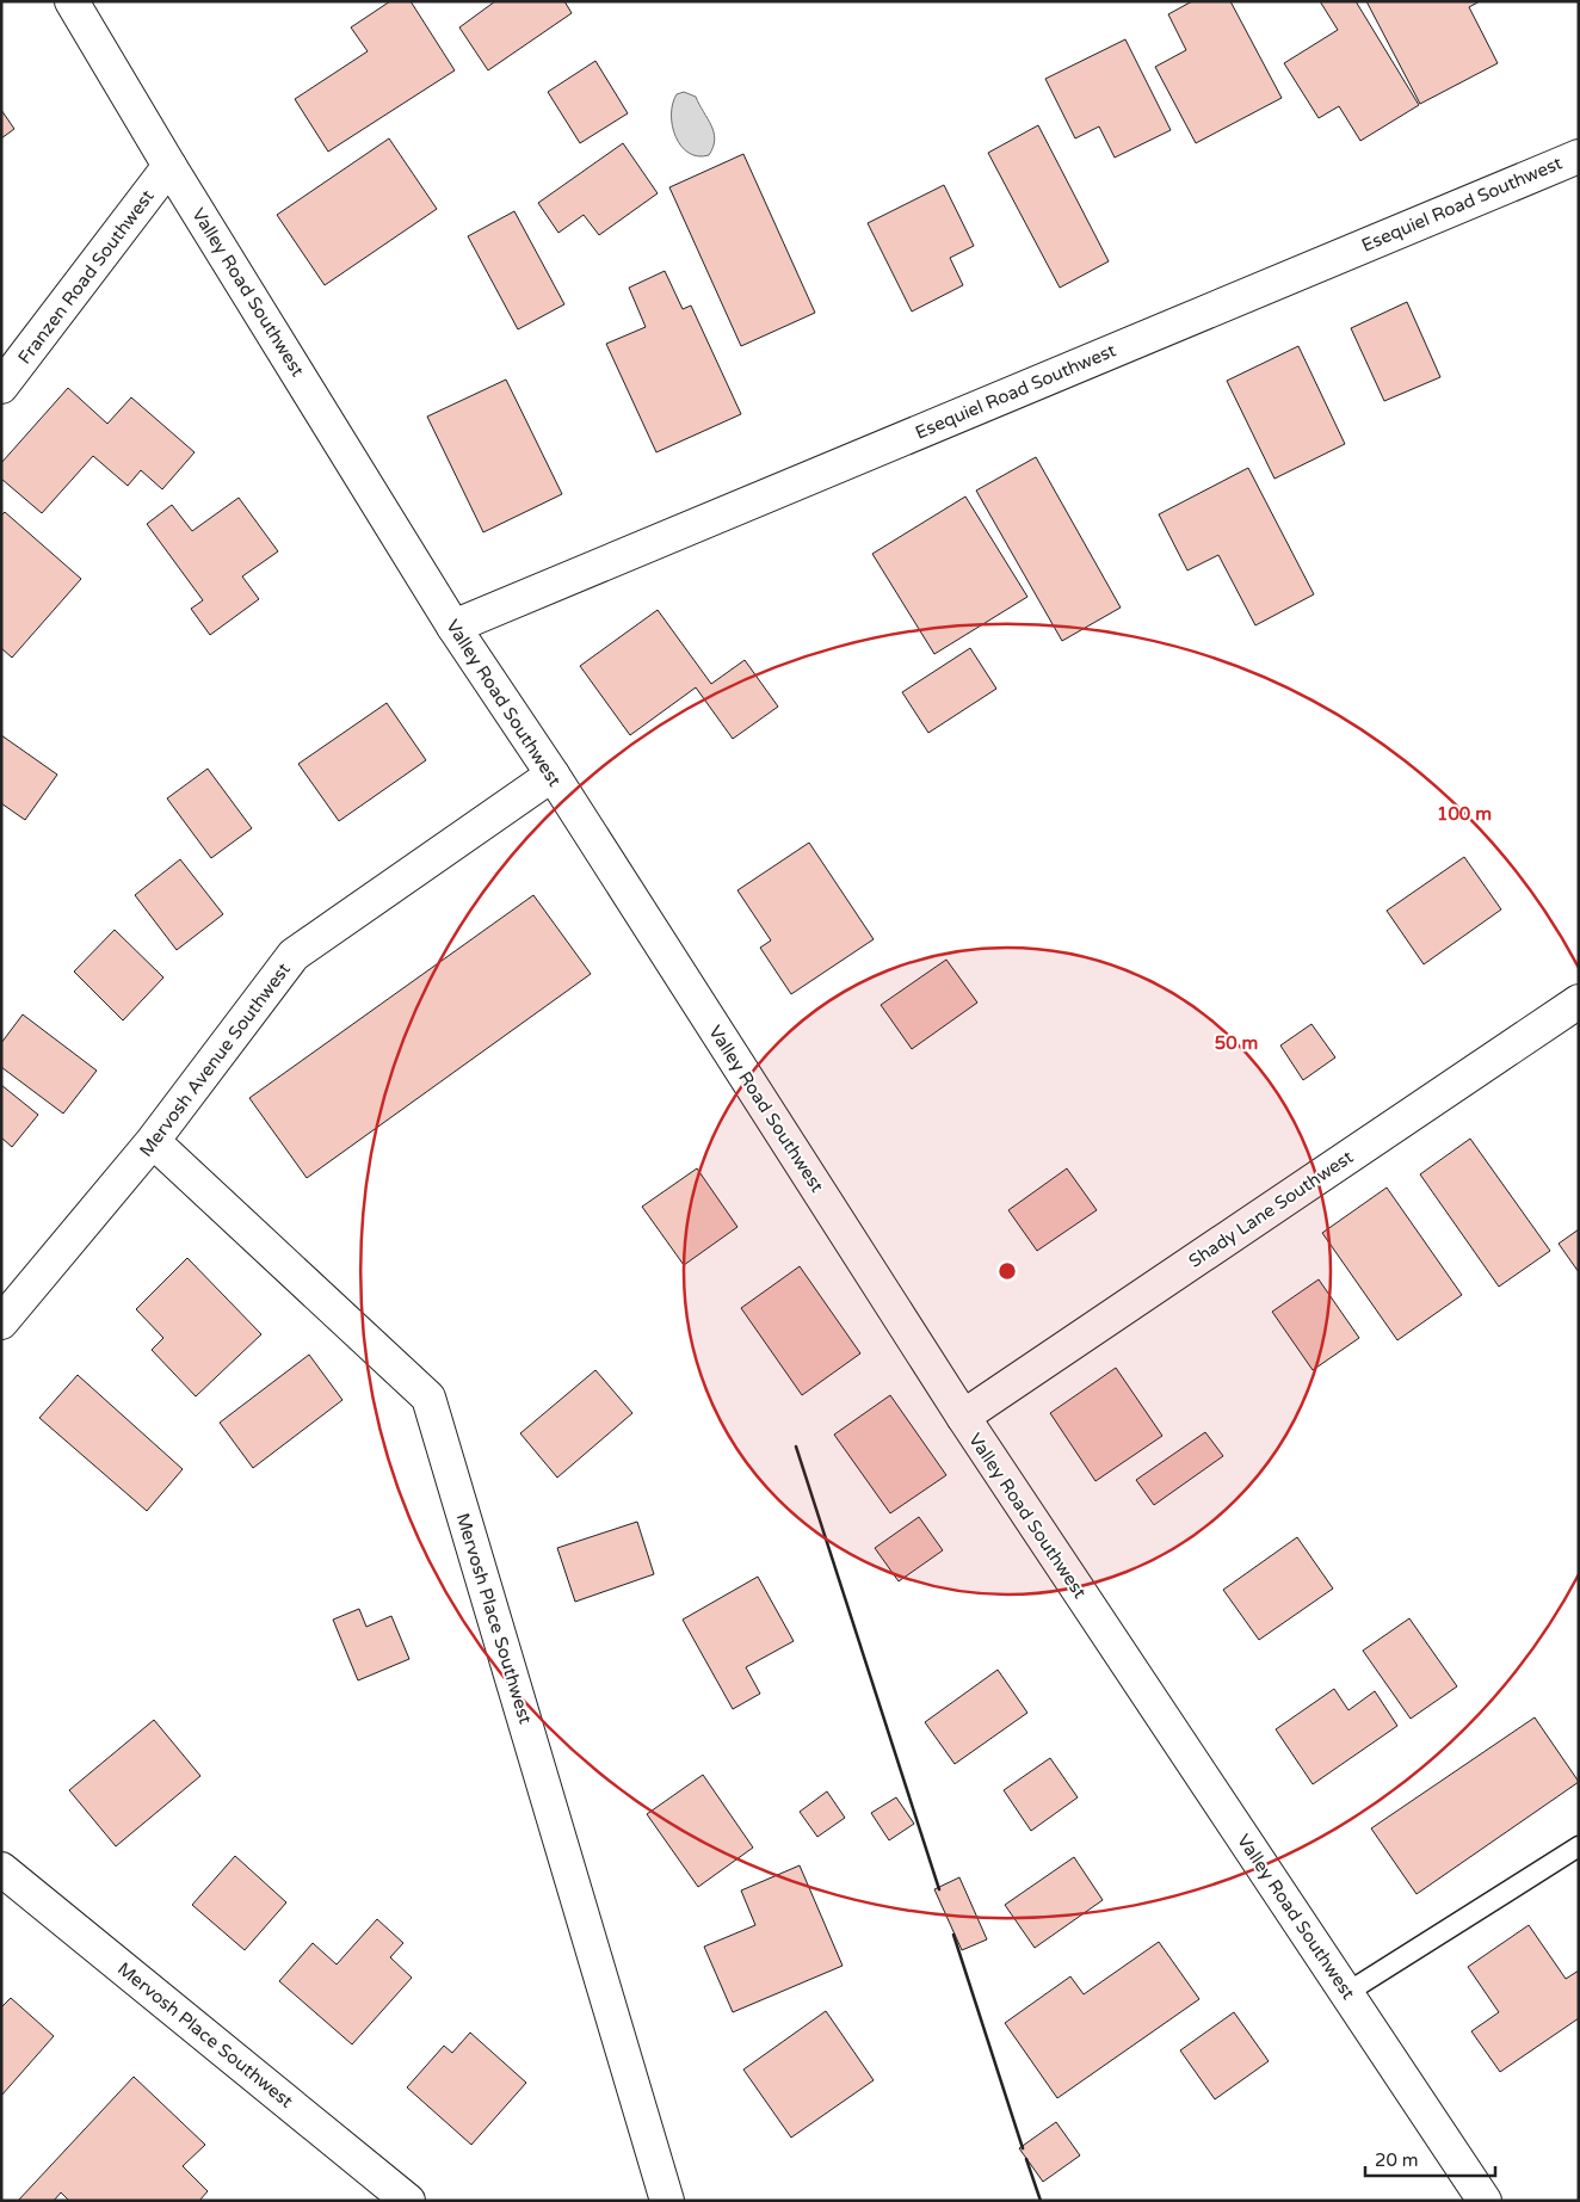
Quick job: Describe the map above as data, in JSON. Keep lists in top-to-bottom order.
{
  "streets": {
    "street": [
      "Esequiel Road Southwest",
      "Franzen Road Southwest",
      "Valley Road Southwest",
      "Mervosh Avenue Southwest",
      "Shady Lane Southwest",
      "Mervosh Place Southwest"
    ]
  },
  "crossings": [
    ["Esequiel Road Southwest", "Valley Road Southwest"],
    ["Franzen Road Southwest", "Valley Road Southwest"],
    ["Valley Road Southwest", "Mervosh Avenue Southwest"],
    ["Valley Road Southwest", "Shady Lane Southwest"],
    ["Mervosh Avenue Southwest", "Mervosh Place Southwest"]
  ],
  "scale_bar": "20 m",
  "rings": ["100 m", "50 m"]
}
